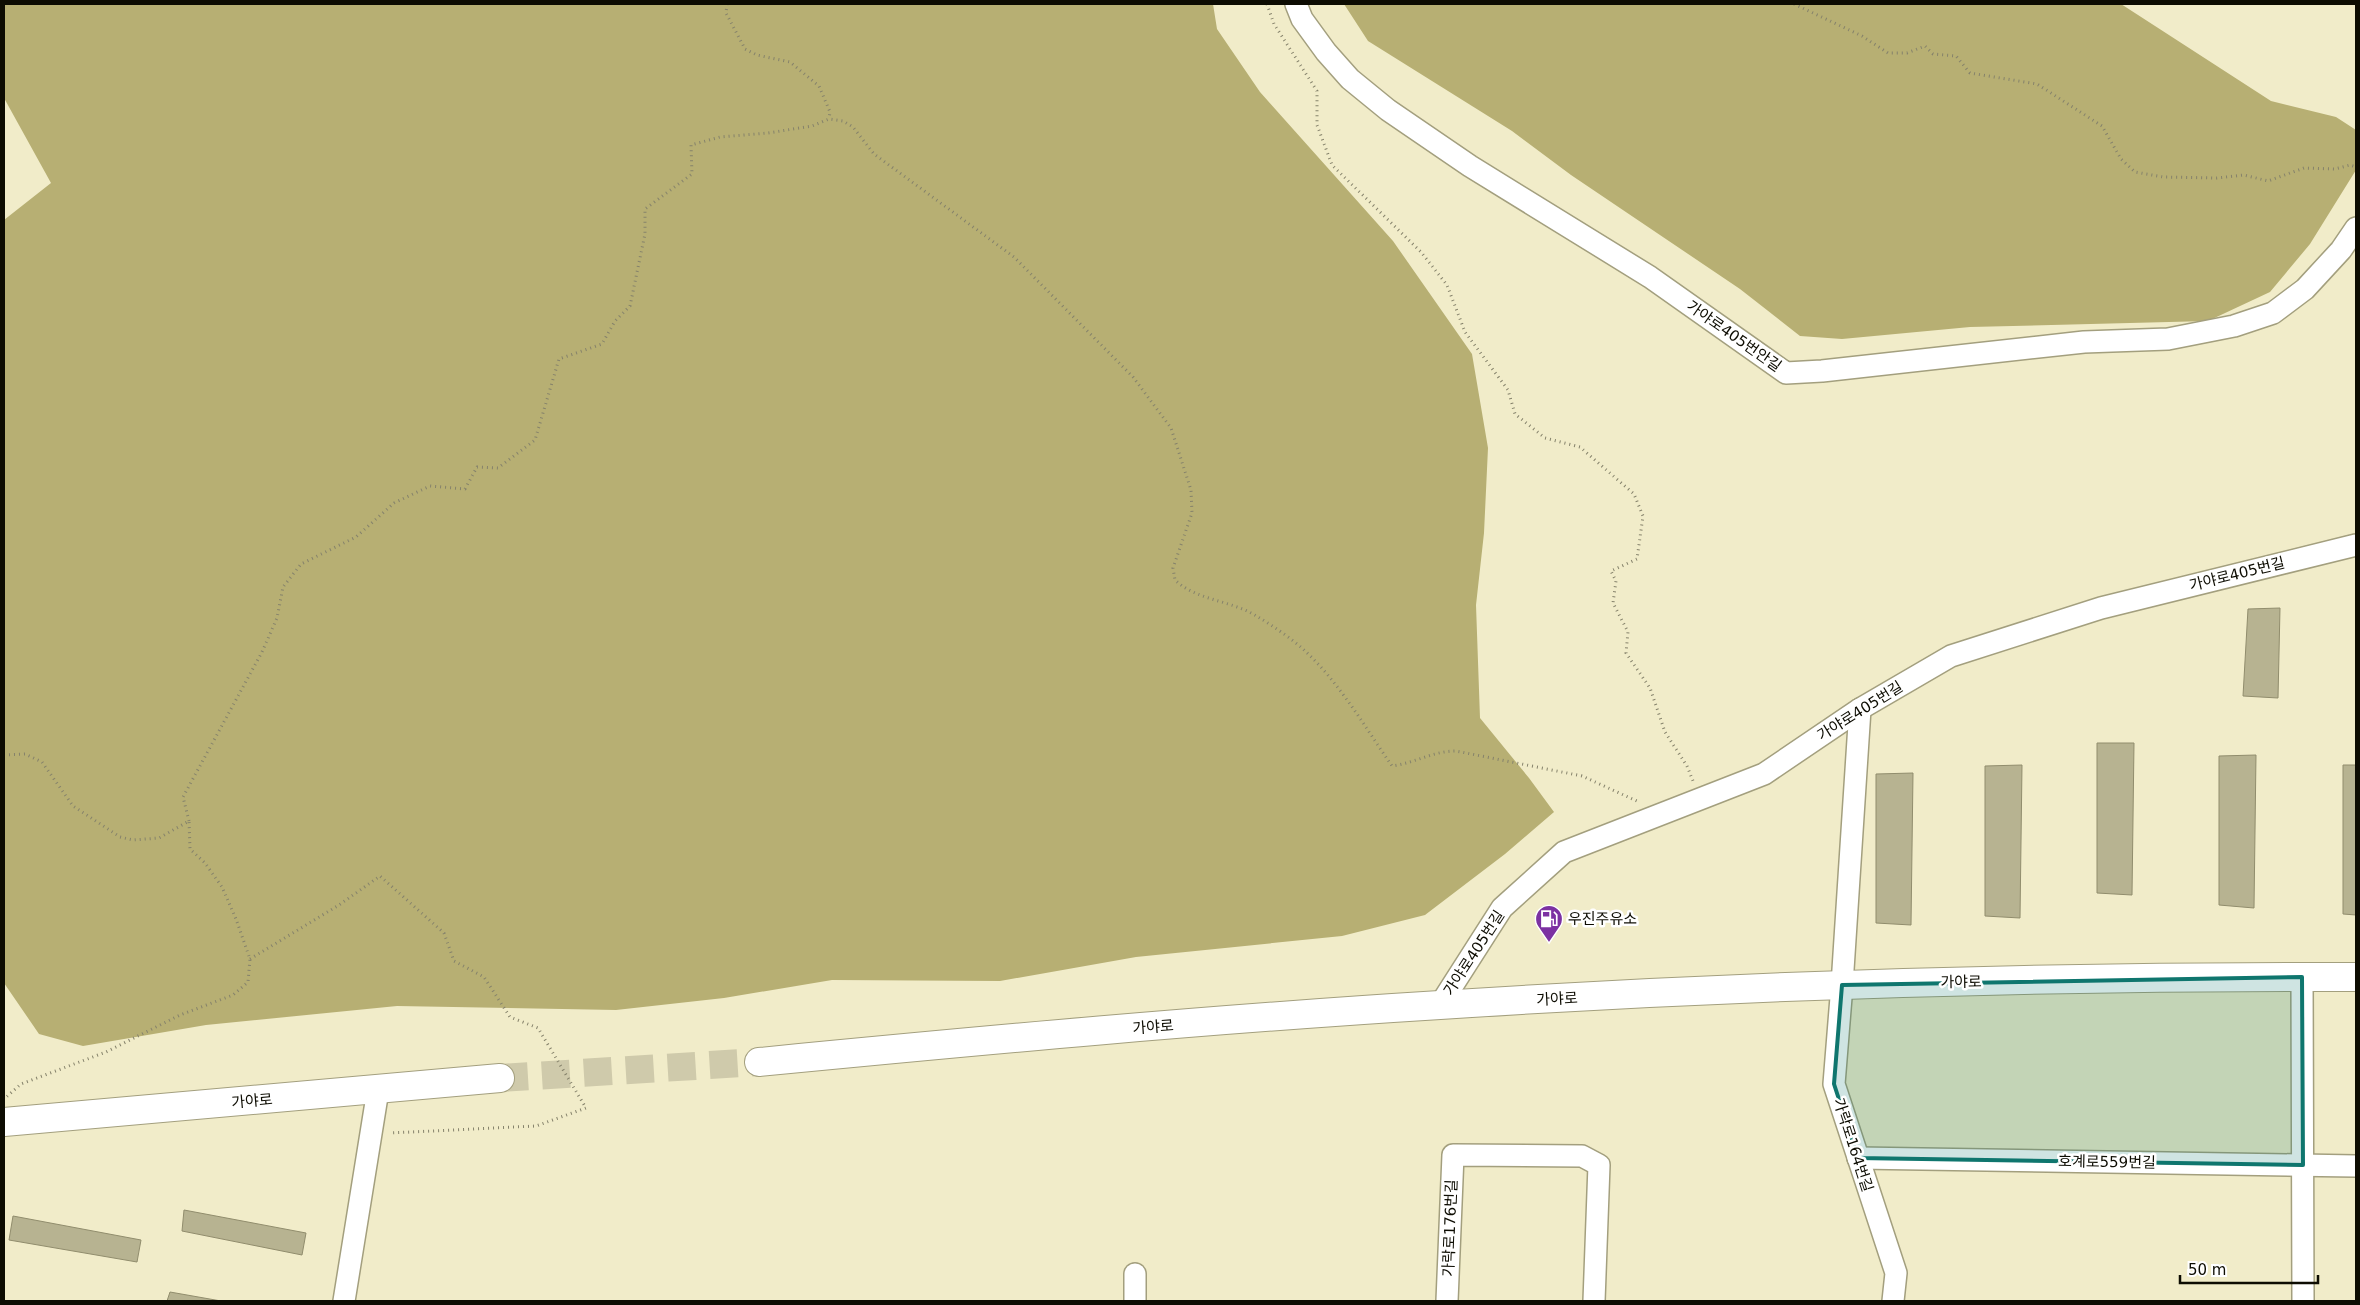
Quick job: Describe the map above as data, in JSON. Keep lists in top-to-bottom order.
{
  "streets": {
    "main road": ["가야로"],
    "street": [
      "가야로405번안길",
      "가야로405번길",
      "가락로164번길",
      "호계로559번길",
      "가락로176번길"
    ]
  },
  "crossings": [
    ["가야로405번길", "가야로"],
    ["가야로405번길", "가락로164번길"],
    ["가야로", "가락로164번길"],
    ["가락로164번길", "호계로559번길"]
  ],
  "places": {
    "fuel station": ["우진주유소"]
  },
  "scale_bar": "50 m"
}
